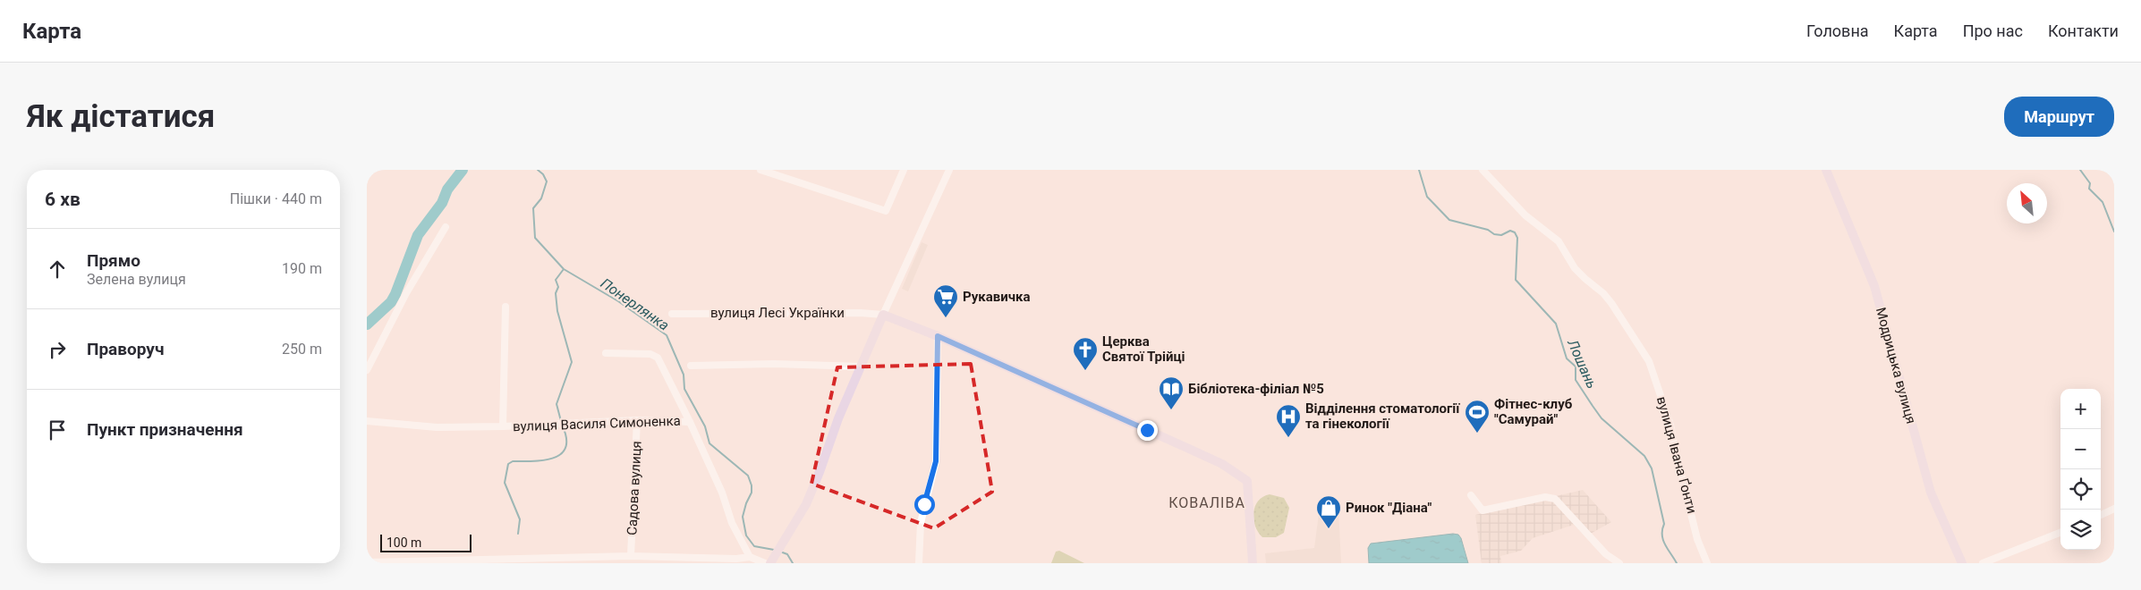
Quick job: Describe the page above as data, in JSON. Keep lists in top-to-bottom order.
{
  "streets": {
    "street": [
      "вулиця Лесі Українки",
      "Модрицька вулиця",
      "вулиця Василя Симоненка",
      "вулиця Івана Ґонти",
      "Садова вулиця"
    ]
  },
  "crossings": [
    ["вулиця Василя Симоненка", "Садова вулиця"]
  ],
  "districts": ["КОВАЛІВА"],
  "water": ["Понерлянка", "Лошань"],
  "places": {
    "supermarket": ["Рукавичка"],
    "church": ["Церква Святої Трійці"],
    "library": ["Бібліотека-філіал №5"],
    "sports": ["Фітнес-клуб \"Самурай\""],
    "hospital": ["Відділення стоматології та гінекології"],
    "shop": ["Ринок \"Діана\""]
  },
  "scale_bar": "100 m",
  "north": "top left",
  "page": {
    "header": "Карта",
    "nav": [
      "Головна",
      "Карта",
      "Про нас",
      "Контакти"
    ],
    "buttons": "Маршрут",
    "title": "Як дістатися",
    "heading": ["6 хв", "Пішки · 440 m"],
    "list": [
      ["Прямо", "Зелена вулиця", "190 m"],
      ["Праворуч", "250 m"],
      "Пункт призначення"
    ],
    "map_buttons": ["+", "−"],
    "scale": "100 m"
  }
}
